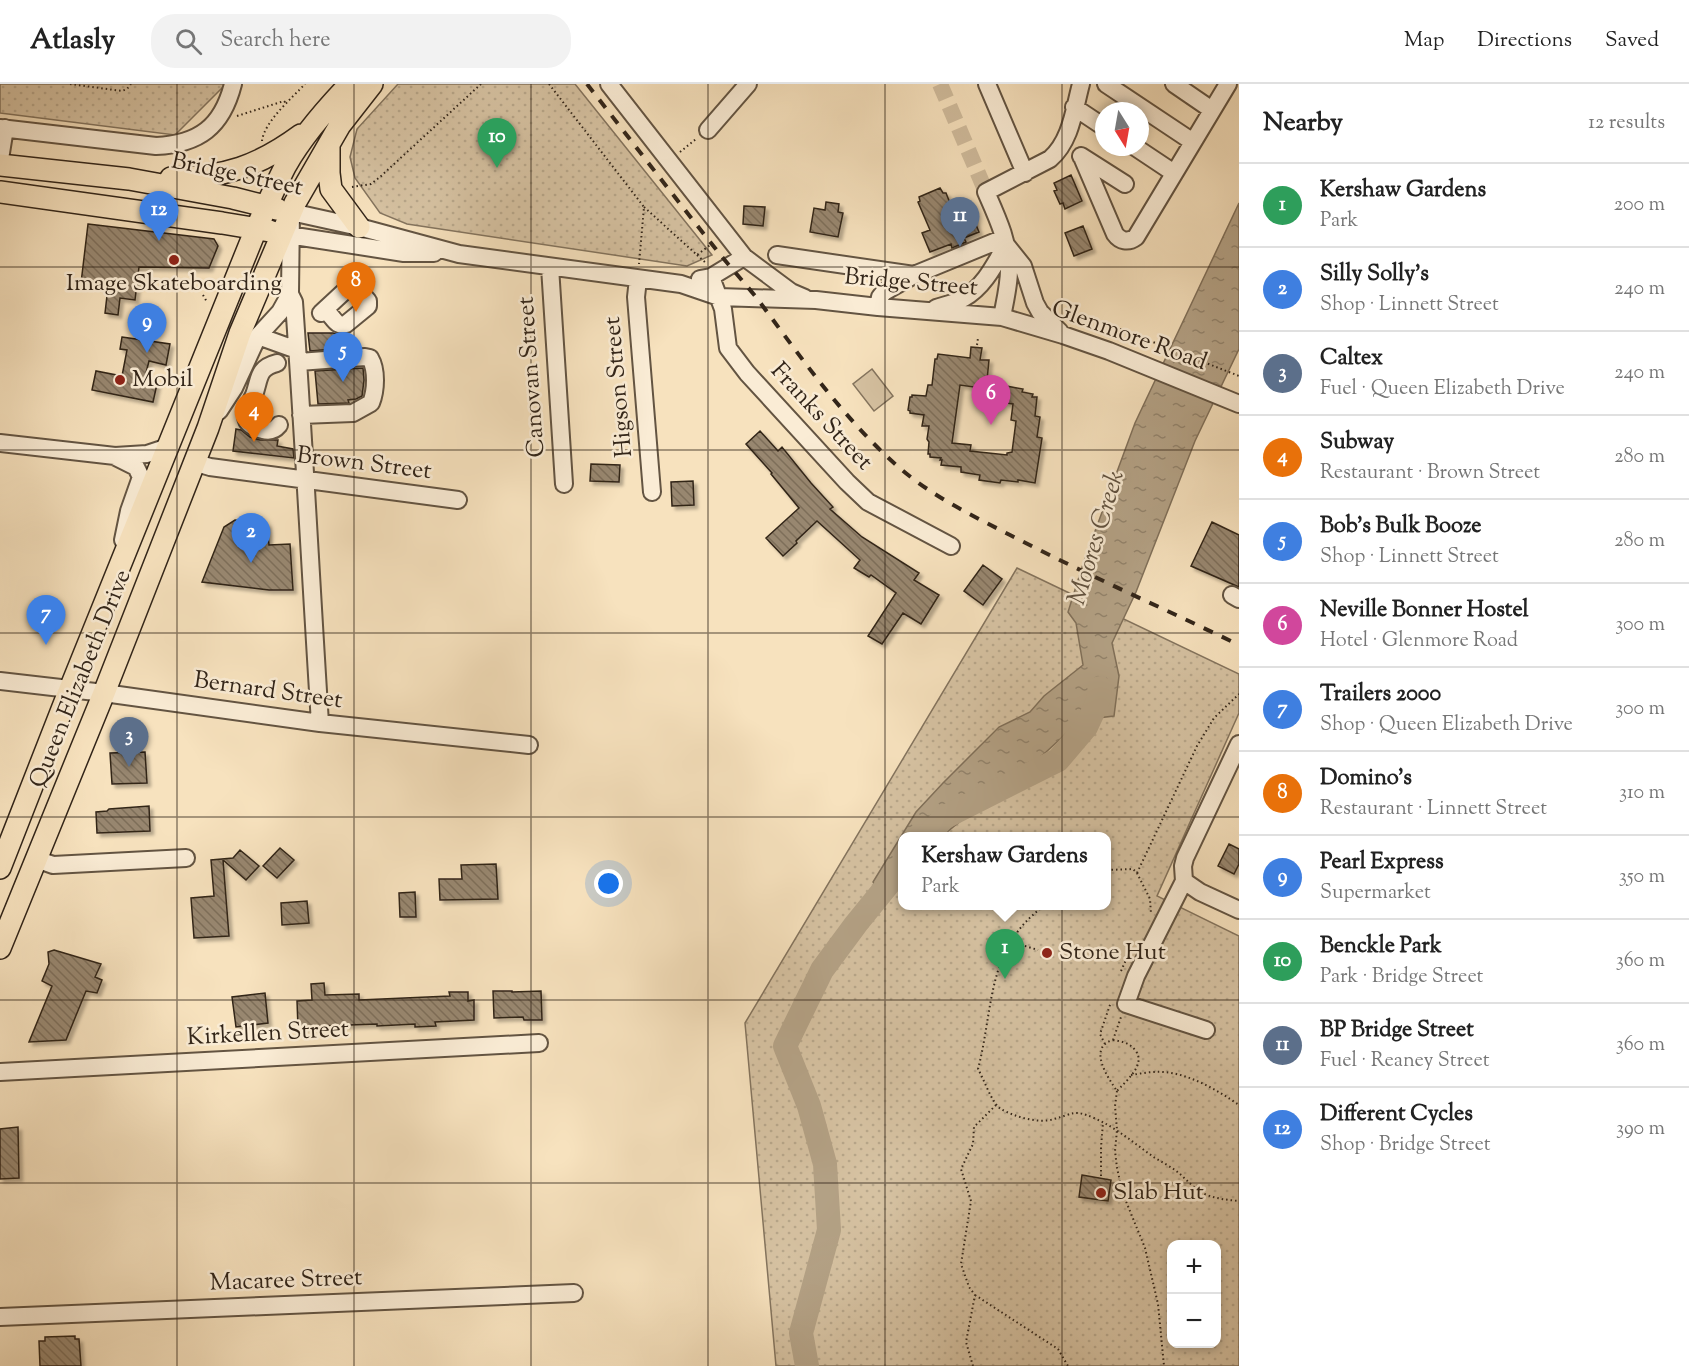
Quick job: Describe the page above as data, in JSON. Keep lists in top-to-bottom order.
{
  "streets": {
    "main road": ["Bridge Street", "Queen Elizabeth Drive"],
    "street": [
      "Glenmore Road",
      "Canovan Street",
      "Higson Street",
      "Franks Street",
      "Brown Street",
      "Bernard Street",
      "Kirkellen Street",
      "Macaree Street"
    ]
  },
  "crossings": [
    ["Bridge Street", "Glenmore Road"],
    ["Bridge Street", "Canovan Street"],
    ["Bridge Street", "Higson Street"],
    ["Bridge Street", "Franks Street"],
    ["Bridge Street", "Queen Elizabeth Drive"],
    ["Brown Street", "Queen Elizabeth Drive"],
    ["Queen Elizabeth Drive", "Bernard Street"]
  ],
  "water": ["Moores Creek"],
  "places": [
    "Image Skateboarding",
    "Mobil",
    "Stone Hut",
    "Slab Hut"
  ],
  "north": "bottom",
  "page": {
    "header": "Atlasly",
    "search": "Search here",
    "nav": ["Map", "Directions", "Saved"],
    "heading": ["Nearby", "12 results"],
    "pins": [
      "10",
      "12",
      "11",
      "8",
      "9",
      "5",
      "6",
      "4",
      "2",
      "7",
      "3",
      "1"
    ],
    "list": [
      {
        "mark": "1",
        "name": "Kershaw Gardens",
        "note": "Park",
        "value": "200 m"
      },
      {
        "mark": "2",
        "name": "Silly Solly's",
        "note": "Shop · Linnett Street",
        "value": "240 m"
      },
      {
        "mark": "3",
        "name": "Caltex",
        "note": "Fuel · Queen Elizabeth Drive",
        "value": "240 m"
      },
      {
        "mark": "4",
        "name": "Subway",
        "note": "Restaurant · Brown Street",
        "value": "280 m"
      },
      {
        "mark": "5",
        "name": "Bob's Bulk Booze",
        "note": "Shop · Linnett Street",
        "value": "280 m"
      },
      {
        "mark": "6",
        "name": "Neville Bonner Hostel",
        "note": "Hotel · Glenmore Road",
        "value": "300 m"
      },
      {
        "mark": "7",
        "name": "Trailers 2000",
        "note": "Shop · Queen Elizabeth Drive",
        "value": "300 m"
      },
      {
        "mark": "8",
        "name": "Domino's",
        "note": "Restaurant · Linnett Street",
        "value": "310 m"
      },
      {
        "mark": "9",
        "name": "Pearl Express",
        "note": "Supermarket",
        "value": "350 m"
      },
      {
        "mark": "10",
        "name": "Benckle Park",
        "note": "Park · Bridge Street",
        "value": "360 m"
      },
      {
        "mark": "11",
        "name": "BP Bridge Street",
        "note": "Fuel · Reaney Street",
        "value": "360 m"
      },
      {
        "mark": "12",
        "name": "Different Cycles",
        "note": "Shop · Bridge Street",
        "value": "390 m"
      }
    ],
    "popup": ["Kershaw Gardens", "Park"],
    "map_buttons": ["+", "−"]
  }
}
